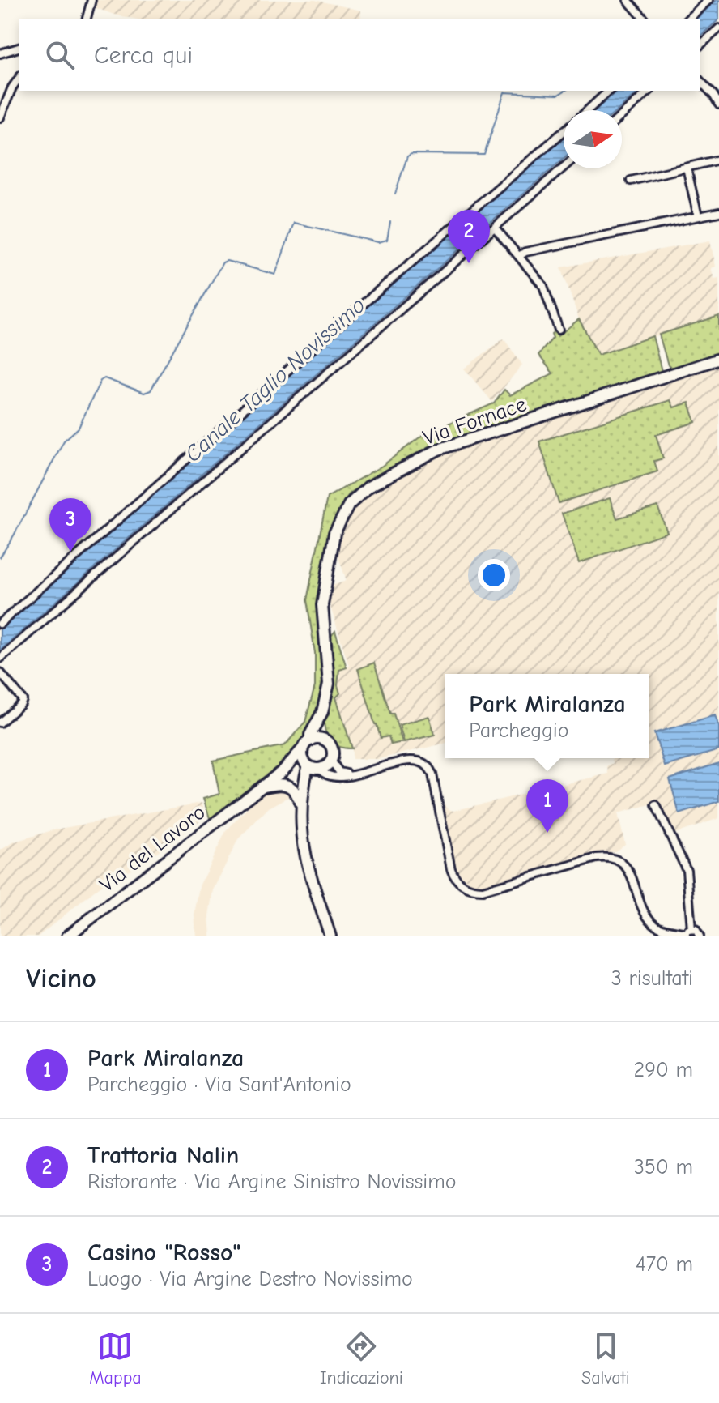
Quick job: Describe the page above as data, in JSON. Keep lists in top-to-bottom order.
{
  "streets": {
    "street": ["Via Fornace", "Via del Lavoro"]
  },
  "crossings": [
    ["Via Fornace", "Via del Lavoro"]
  ],
  "water": ["Canale Taglio Novissimo"],
  "north": "right",
  "page": {
    "search": "Cerca qui",
    "pins": ["2", "3", "1"],
    "popup": ["Park Miralanza", "Parcheggio"],
    "heading": ["Vicino", "3 risultati"],
    "list": [
      {
        "mark": "1",
        "name": "Park Miralanza",
        "note": "Parcheggio · Via Sant'Antonio",
        "value": "290 m"
      },
      {
        "mark": "2",
        "name": "Trattoria Nalin",
        "note": "Ristorante · Via Argine Sinistro Novissimo",
        "value": "350 m"
      },
      {
        "mark": "3",
        "name": "Casino \"Rosso\"",
        "note": "Luogo · Via Argine Destro Novissimo",
        "value": "470 m"
      }
    ],
    "nav": ["Mappa", "Indicazioni", "Salvati"]
  }
}
